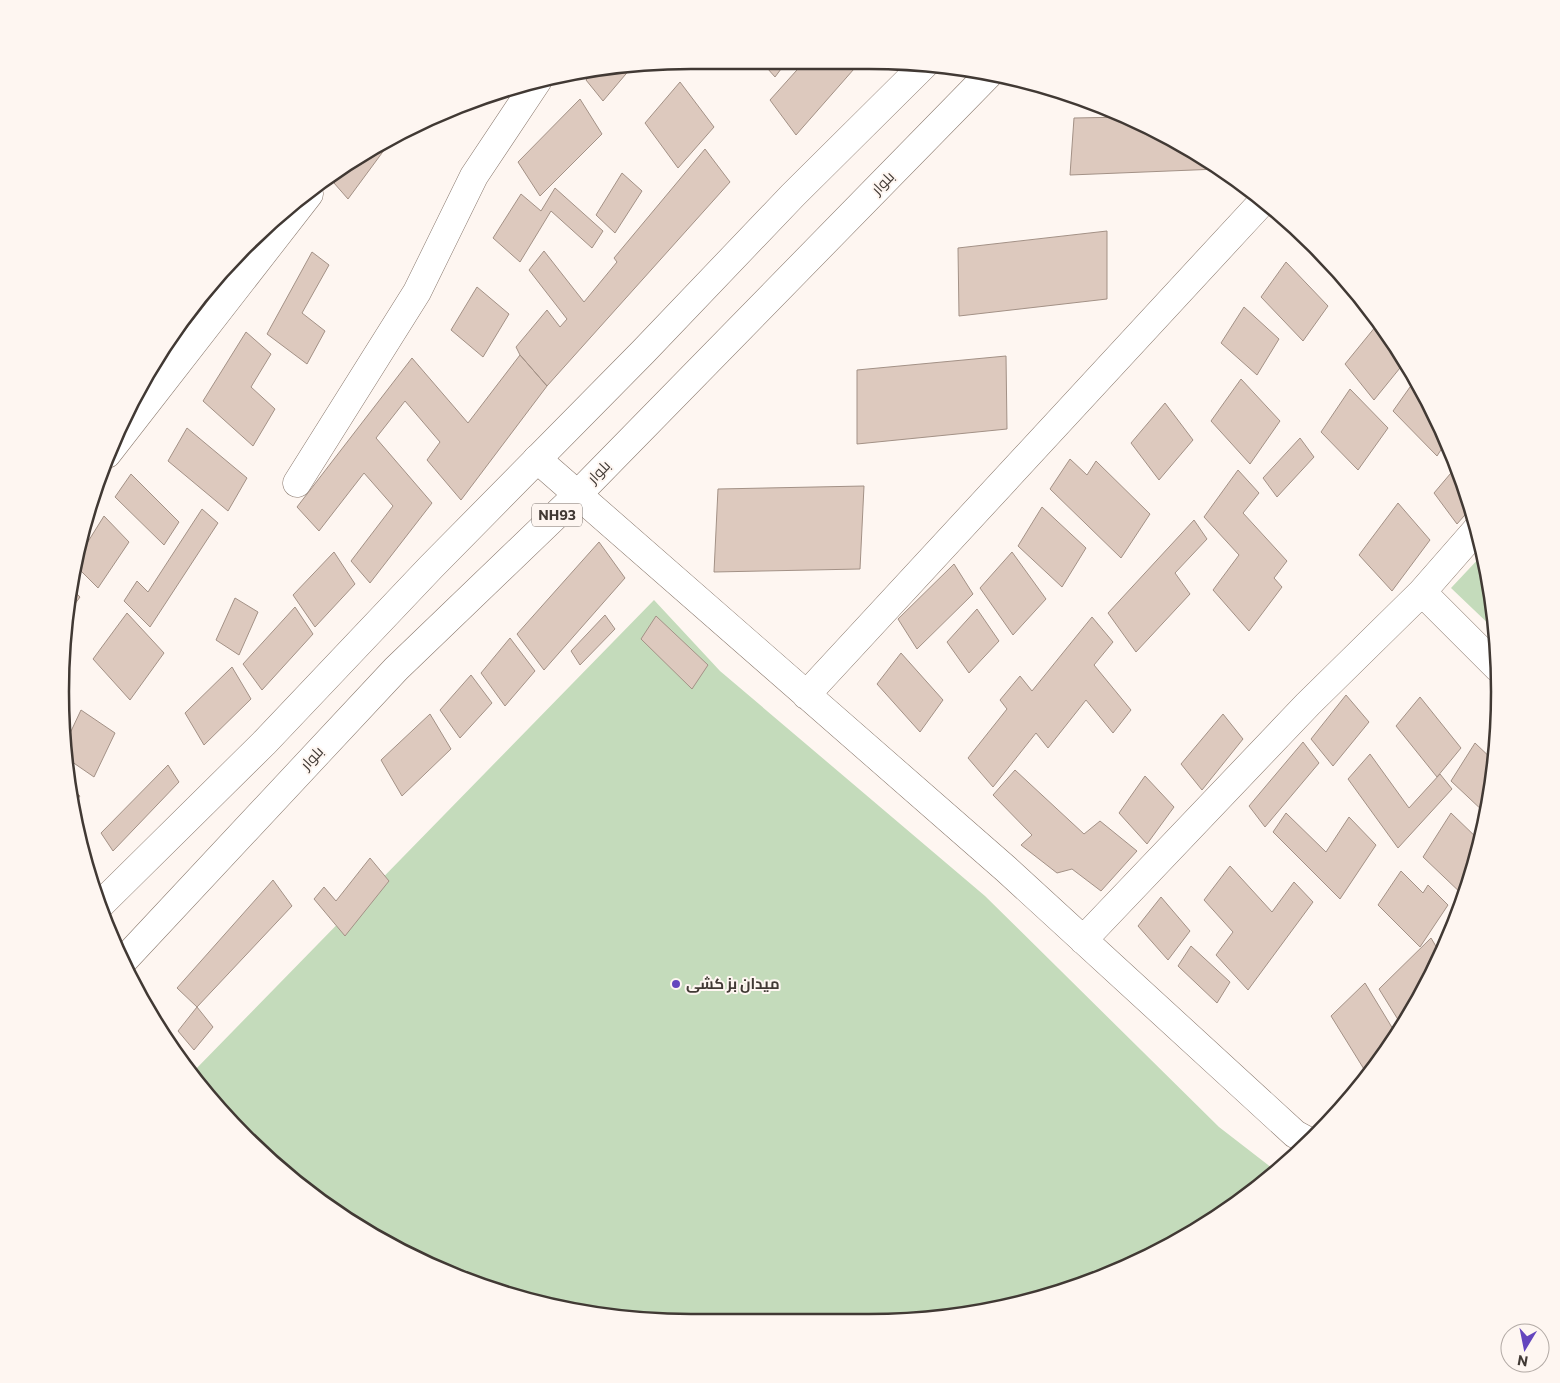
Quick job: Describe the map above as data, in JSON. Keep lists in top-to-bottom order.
{
  "streets": {
    "street": ["بلوار", "NH93"]
  },
  "places": ["میدان بز کشی"],
  "north": "bottom"
}
